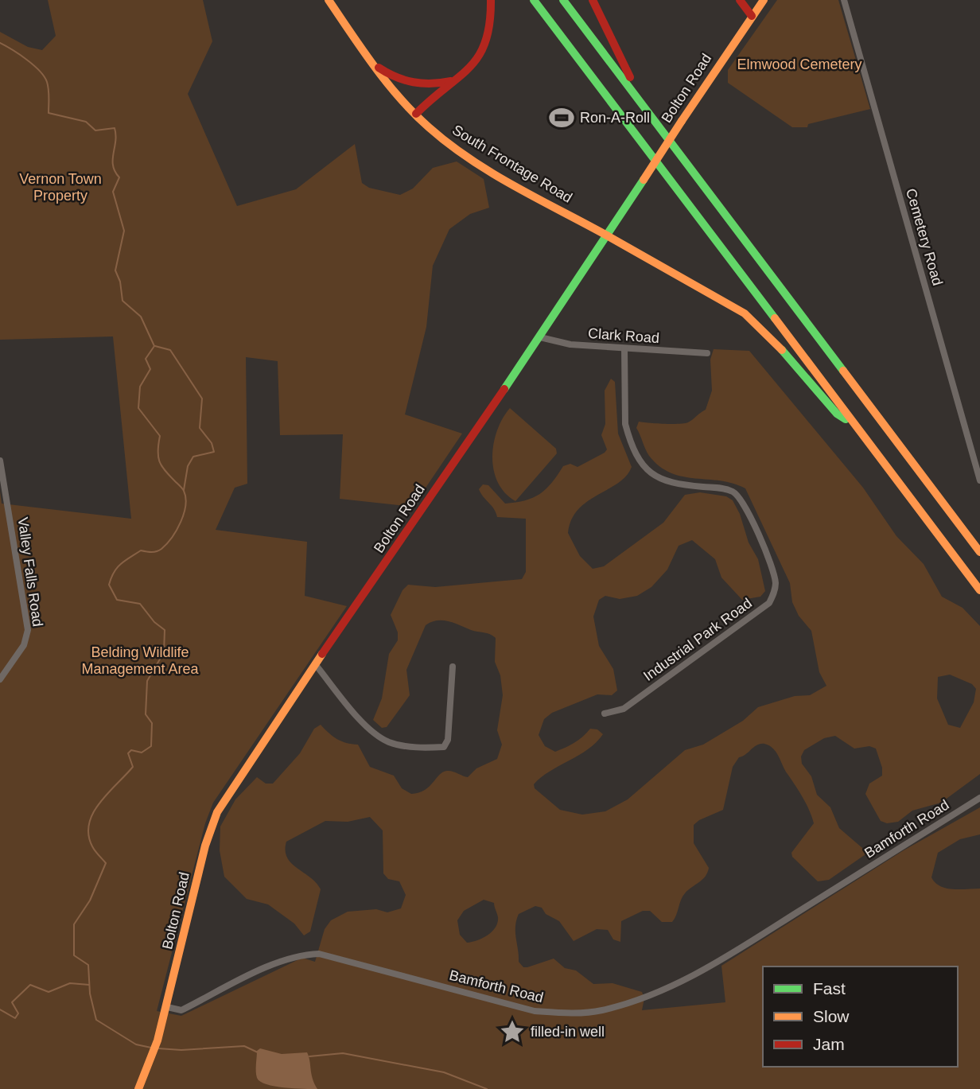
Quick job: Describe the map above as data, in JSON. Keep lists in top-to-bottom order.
{
  "streets": {
    "main road": ["Bolton Road", "South Frontage Road"],
    "street": [
      "Cemetery Road",
      "Clark Road",
      "Valley Falls Road",
      "Industrial Park Road",
      "Bamforth Road"
    ]
  },
  "crossings": [
    ["Bolton Road", "South Frontage Road"],
    ["Bolton Road", "Clark Road"],
    ["Bolton Road", "Bamforth Road"],
    ["Clark Road", "Industrial Park Road"]
  ],
  "parks": ["Elmwood Cemetery", "Vernon Town Property", "Belding Wildlife Management Area"],
  "places": {
    "sports": ["Ron-A-Roll"],
    "place": ["filled-in well"]
  },
  "legend": ["Fast", "Slow", "Jam"]
}
